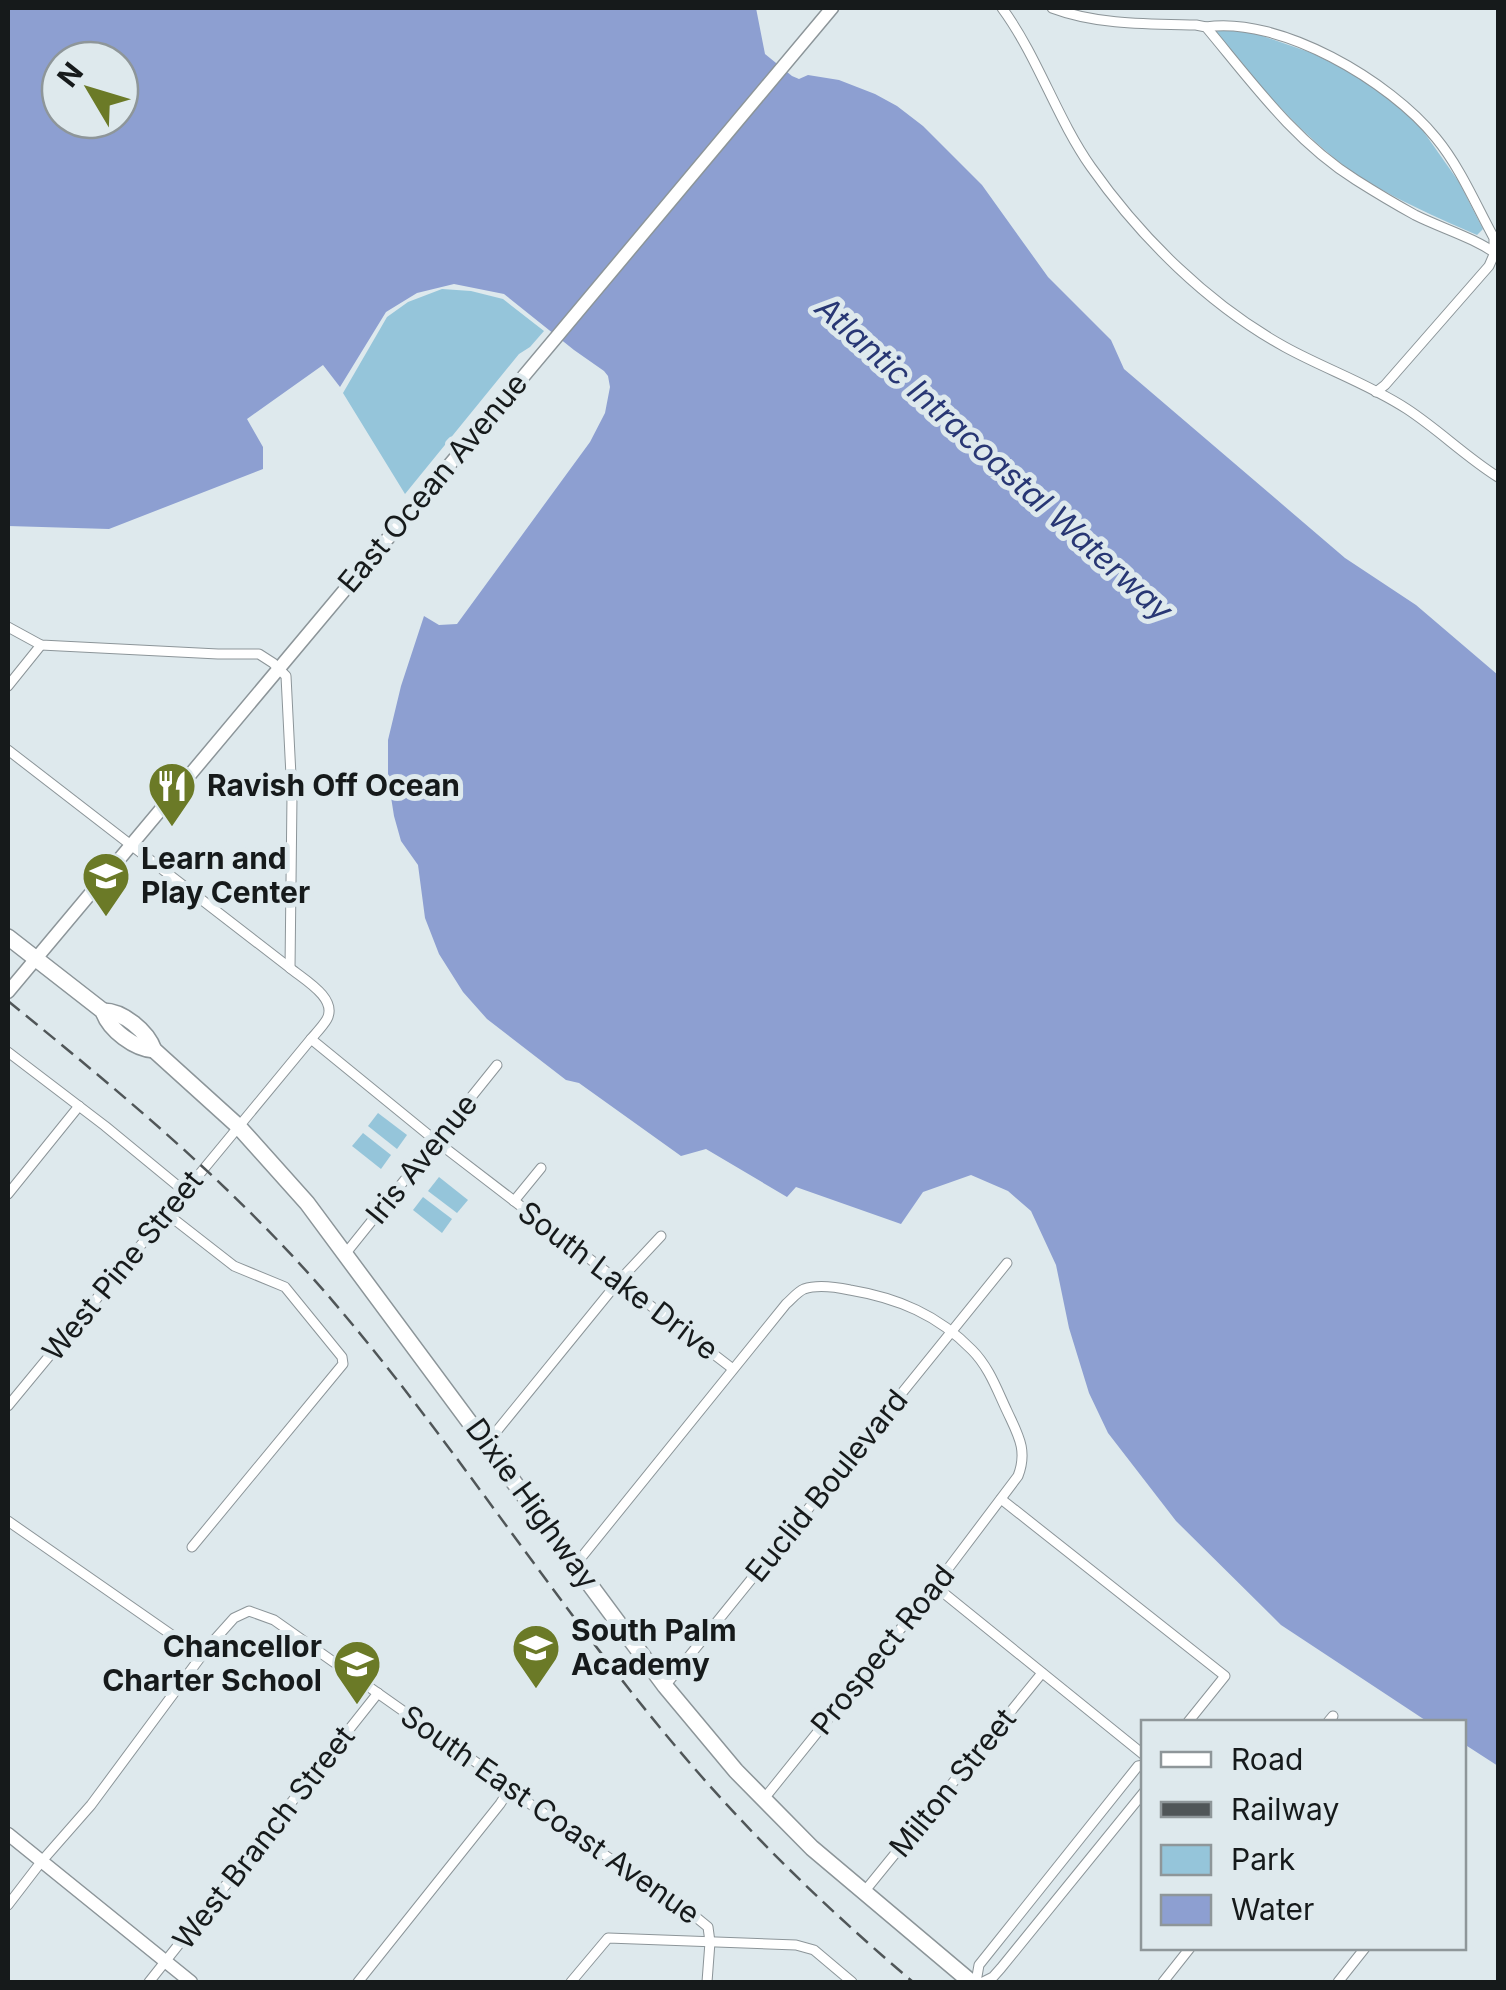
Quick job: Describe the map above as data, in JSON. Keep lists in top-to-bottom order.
{
  "streets": {
    "main road": ["East Ocean Avenue", "Dixie Highway"],
    "street": [
      "Iris Avenue",
      "West Pine Street",
      "South Lake Drive",
      "Euclid Boulevard",
      "Prospect Road",
      "Milton Street",
      "South East Coast Avenue",
      "West Branch Street"
    ]
  },
  "crossings": [
    ["East Ocean Avenue", "Dixie Highway"],
    ["Iris Avenue", "South Lake Drive"],
    ["Iris Avenue", "Dixie Highway"],
    ["West Pine Street", "South Lake Drive"],
    ["West Pine Street", "Dixie Highway"],
    ["South Lake Drive", "Euclid Boulevard"],
    ["South Lake Drive", "Prospect Road"],
    ["Euclid Boulevard", "Dixie Highway"],
    ["Dixie Highway", "Prospect Road"],
    ["Dixie Highway", "Milton Street"],
    ["South East Coast Avenue", "West Branch Street"]
  ],
  "water": ["Atlantic Intracoastal Waterway"],
  "places": {
    "restaurant": ["Ravish Off Ocean"],
    "school or university": ["Learn and Play Center", "South Palm Academy", "Chancellor Charter School"]
  },
  "legend": [
    "Road",
    "Railway",
    "Park",
    "Water"
  ],
  "north": "top left"
}
